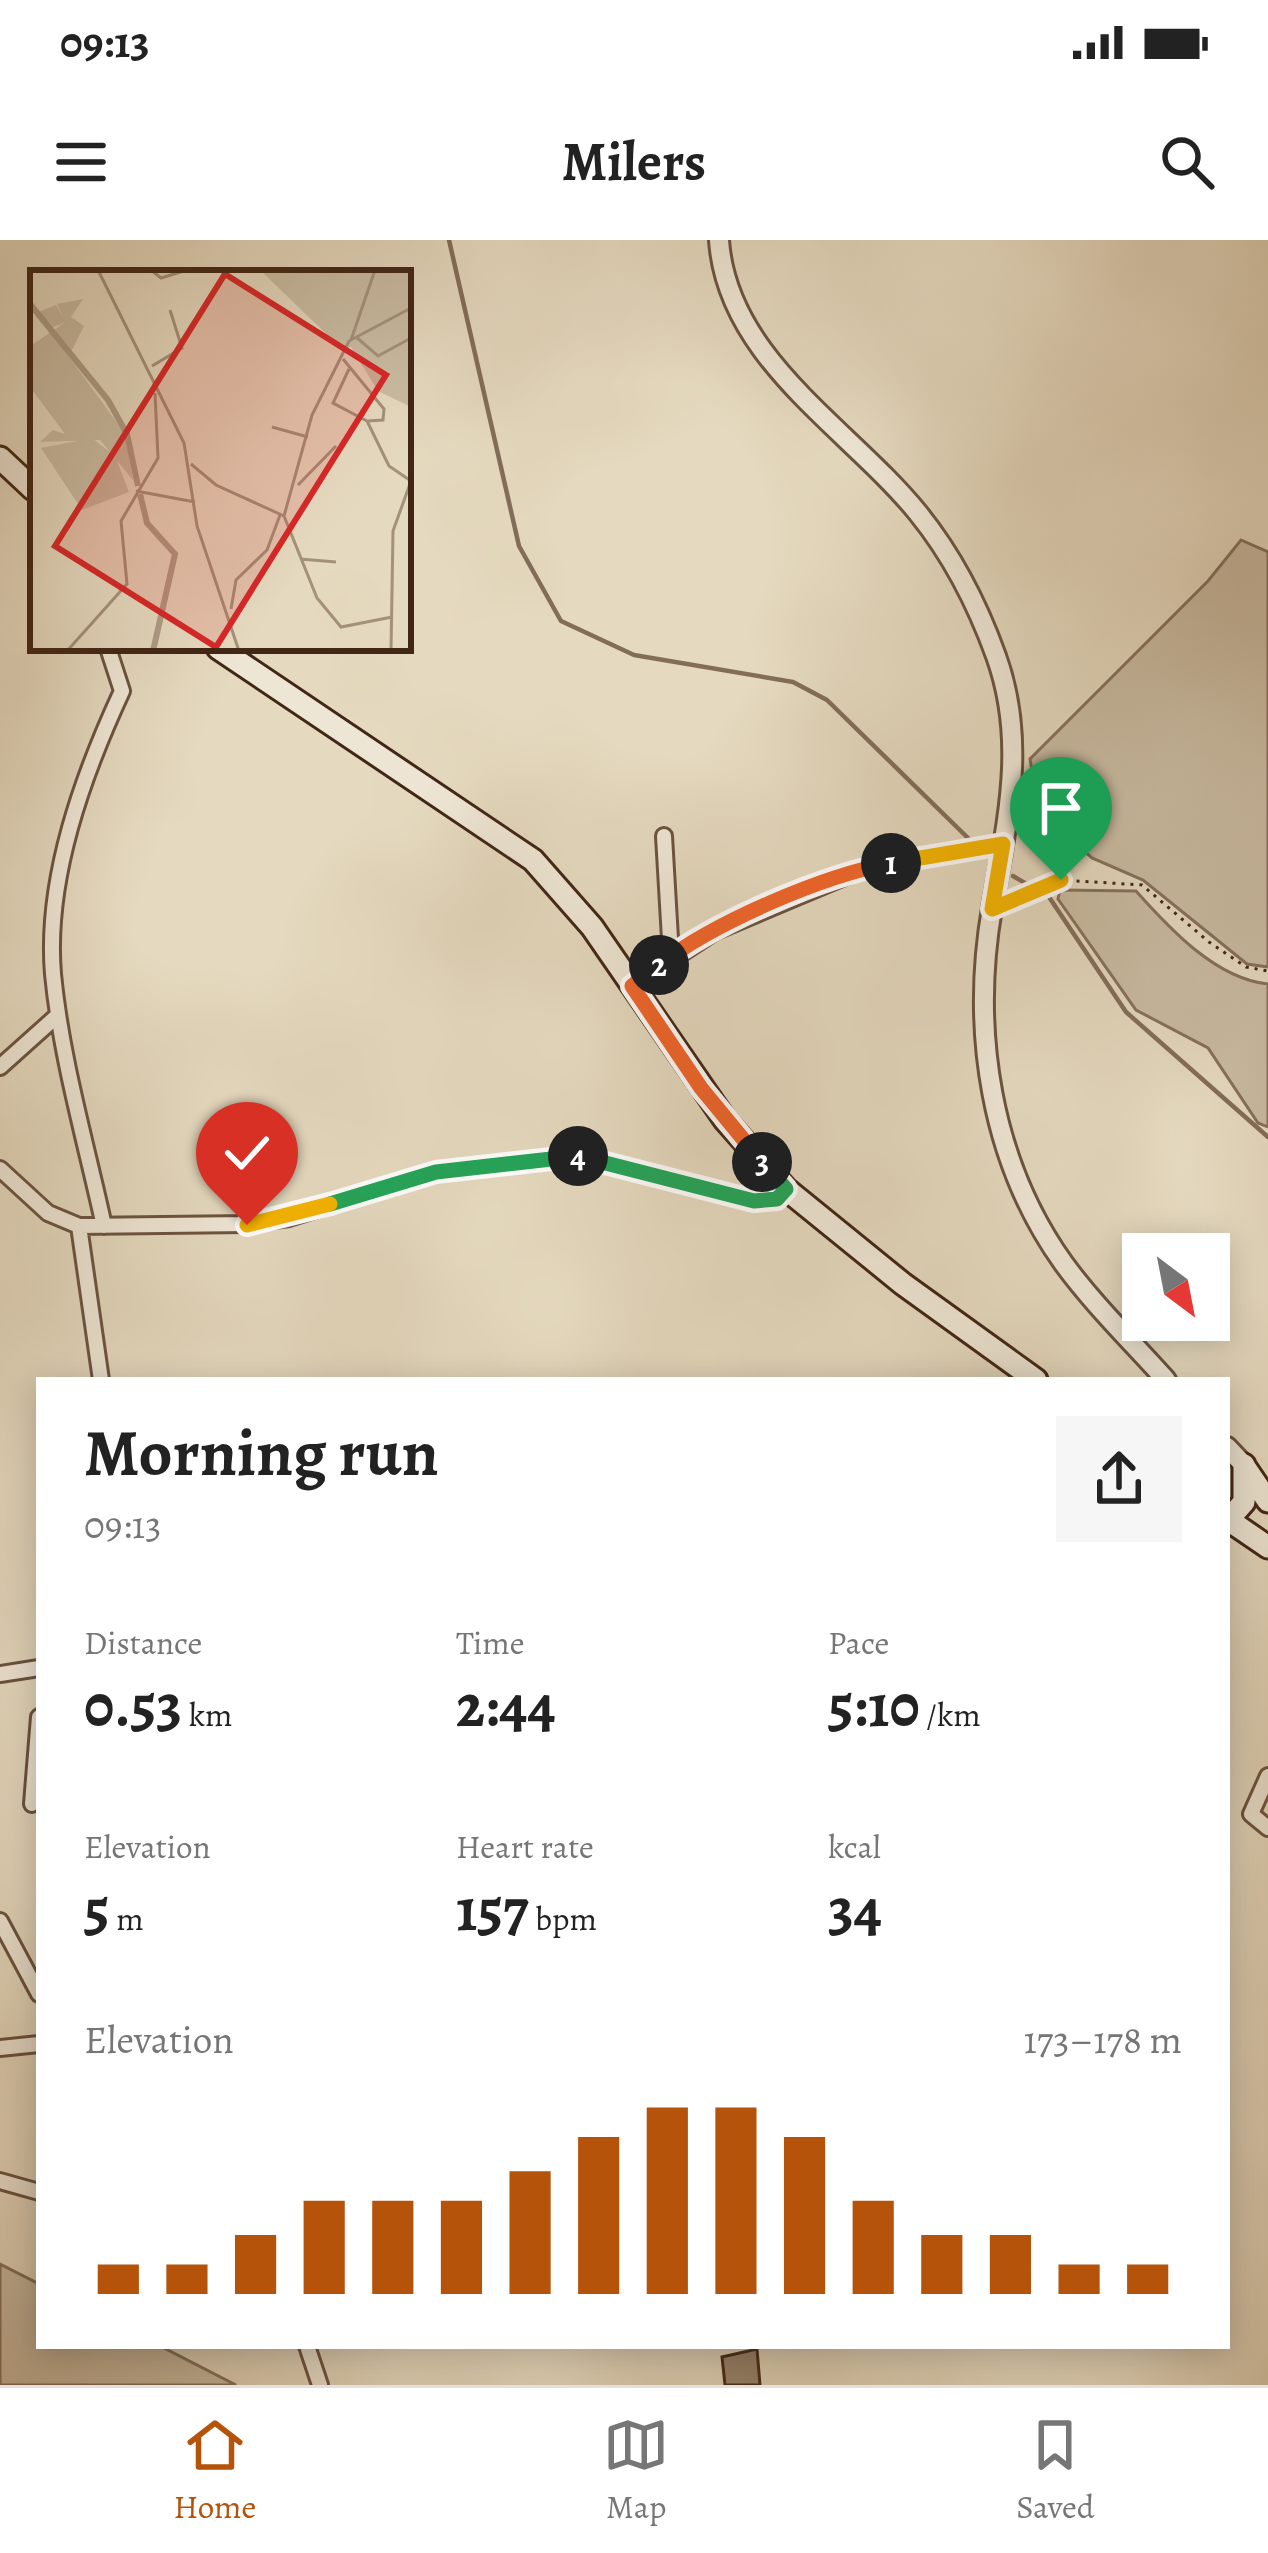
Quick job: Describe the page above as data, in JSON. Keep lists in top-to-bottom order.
{
  "north": "bottom right",
  "page": {
    "status": "09:13",
    "header": "Milers",
    "pins": [
      "1",
      "2",
      "4",
      "3"
    ],
    "heading": ["Morning run", "09:13"],
    "stats": [
      ["Distance", "0.53 km"],
      ["Time", "2:44"],
      ["Pace", "5:10 /km"],
      ["Elevation", "5 m"],
      ["Heart rate", "157 bpm"],
      ["kcal", "34"]
    ],
    "chart": ["Elevation", "173–178 m"],
    "tabs": ["Home", "Map", "Saved"]
  }
}
